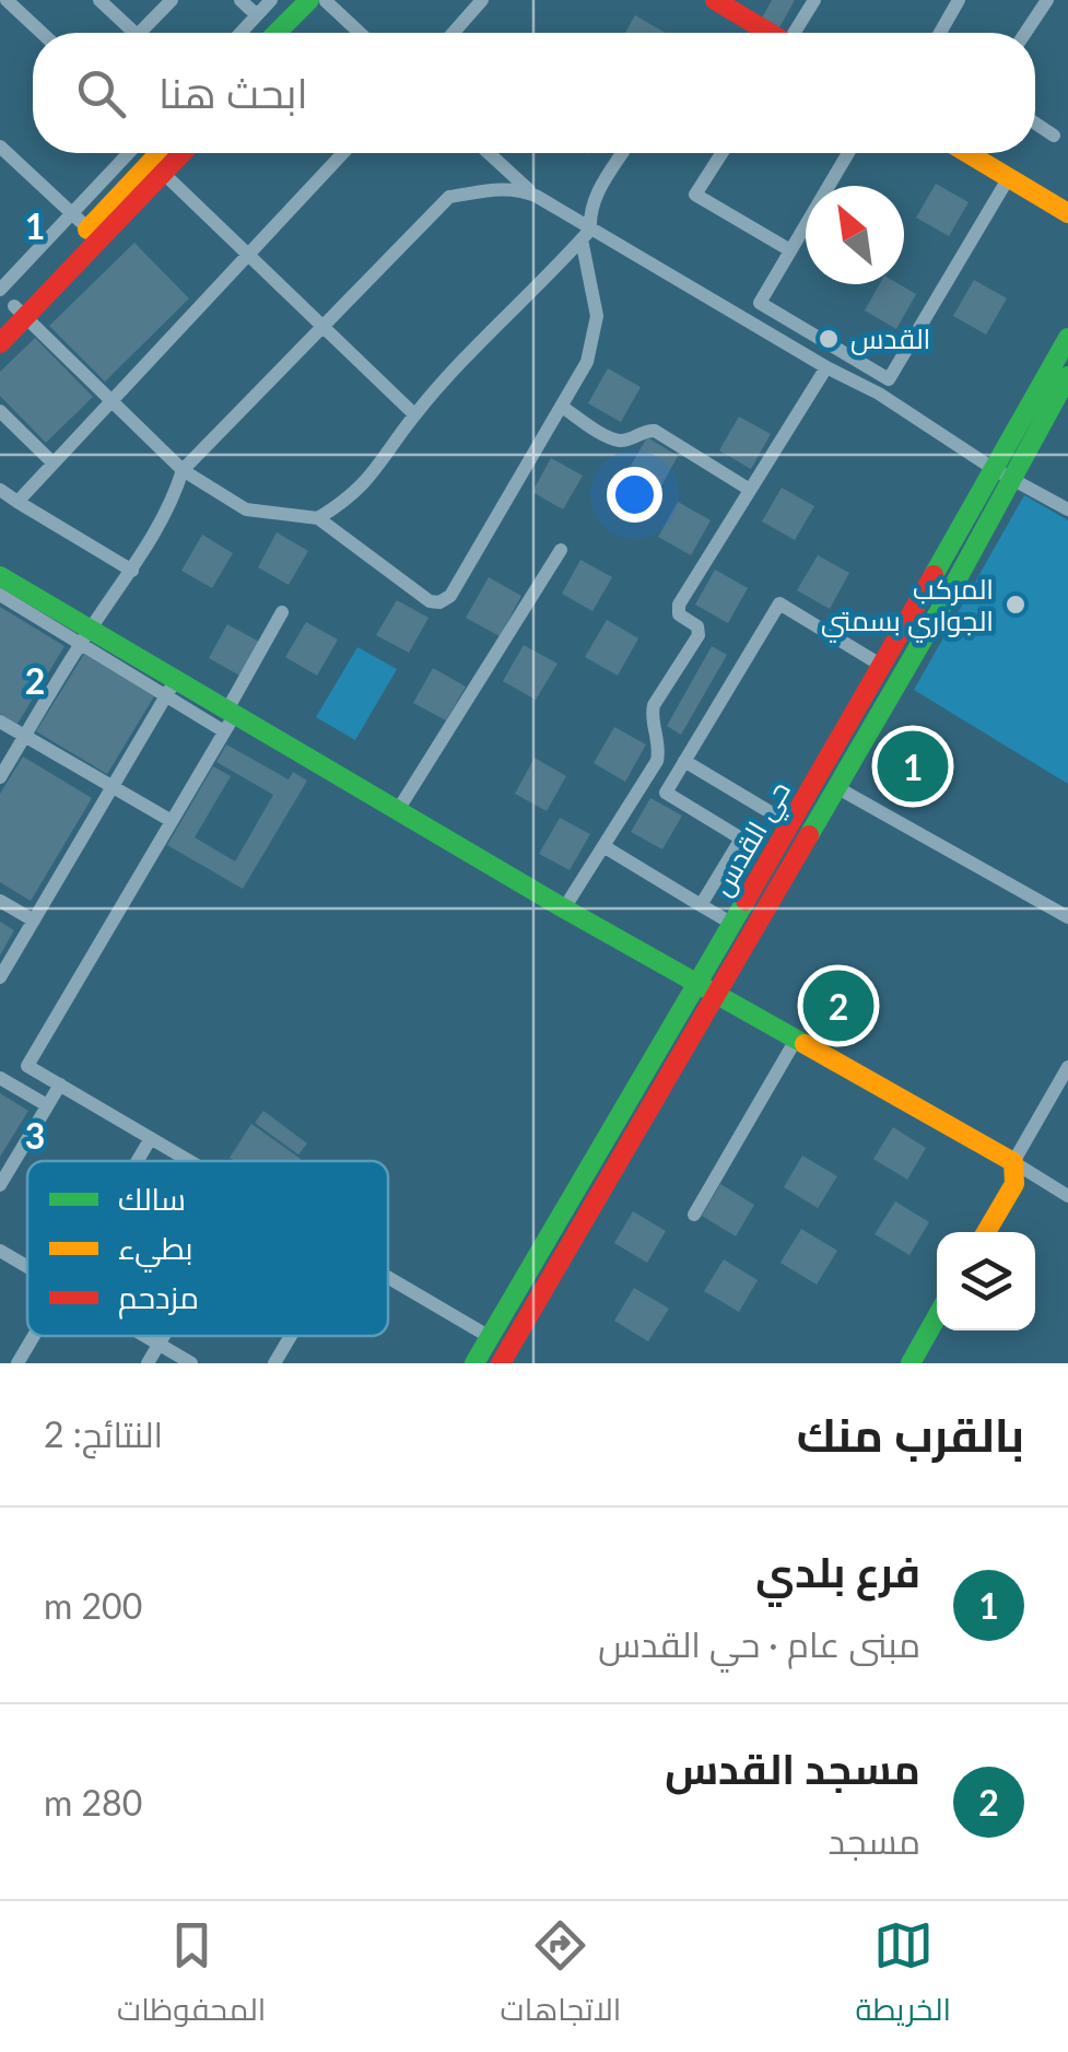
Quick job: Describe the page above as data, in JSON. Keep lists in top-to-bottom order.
{
  "streets": {
    "street": ["حي القدس"]
  },
  "places": ["القدس", "المركب الجواري بسمتي"],
  "legend": ["سالك", "بطيء", "مزدحم"],
  "north": "top left",
  "page": {
    "search": "ابحث هنا",
    "pins": ["1", "2"],
    "heading": ["بالقرب منك", "النتائج: 2"],
    "list": [
      {
        "mark": "1",
        "name": "فرع بلدي",
        "note": "مبنى عام · حي القدس",
        "value": "200 m"
      },
      {
        "mark": "2",
        "name": "مسجد القدس",
        "note": "مسجد",
        "value": "280 m"
      }
    ],
    "nav": ["الخريطة", "الاتجاهات", "المحفوظات"]
  },
  "grid": {
    "rows": ["1", "2", "3"]
  }
}
